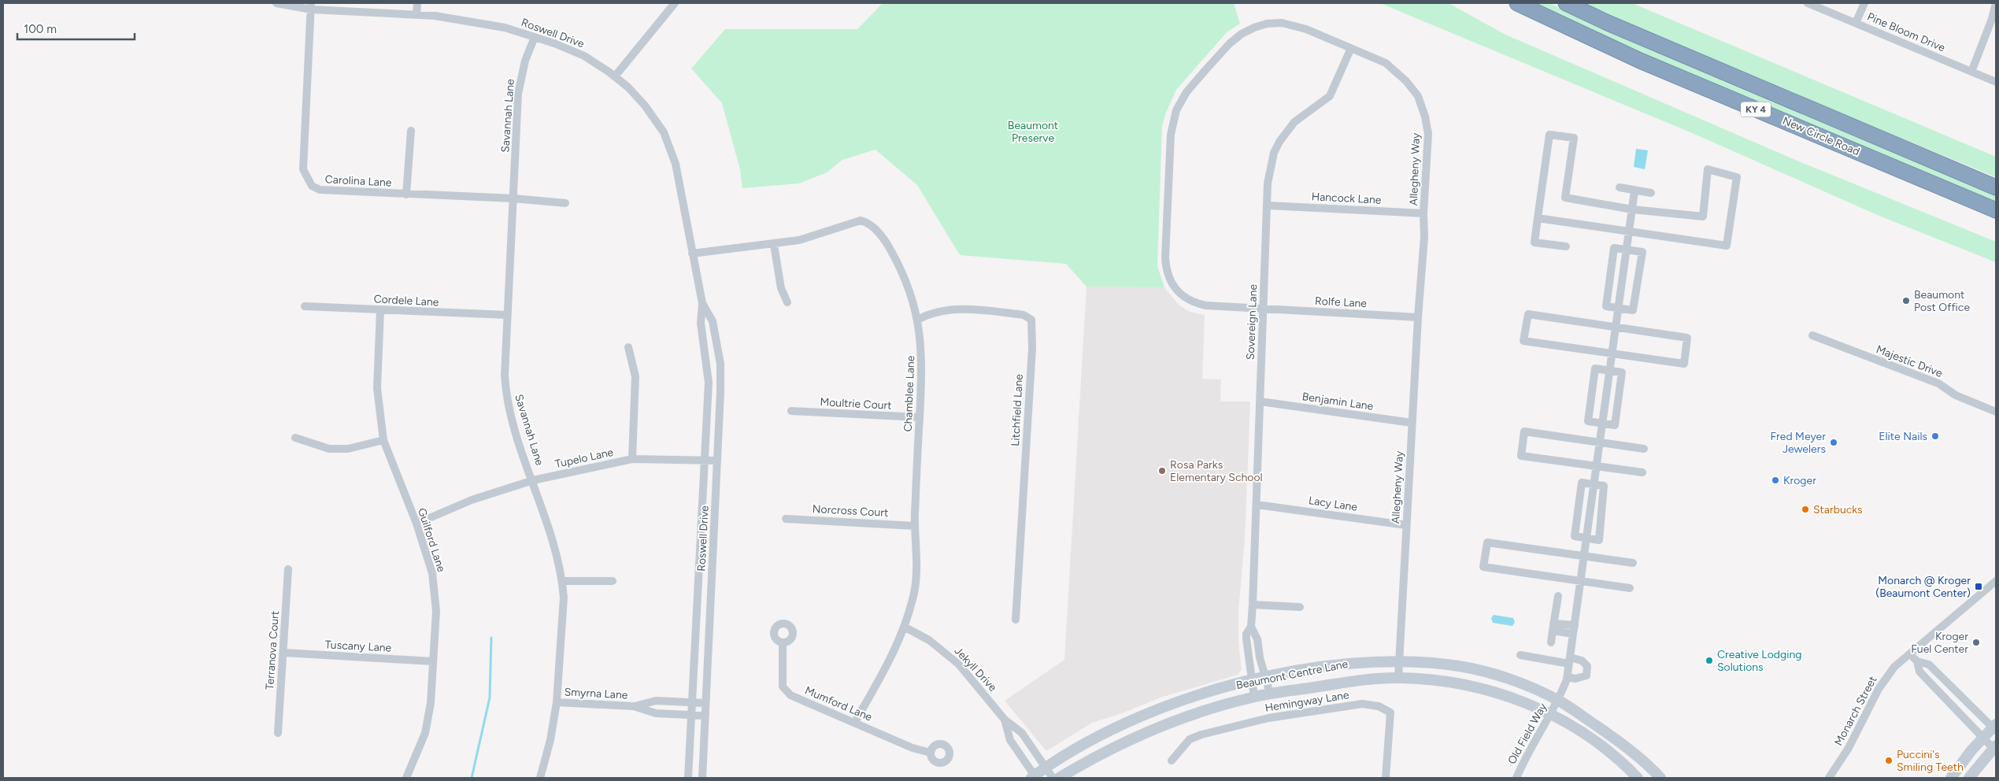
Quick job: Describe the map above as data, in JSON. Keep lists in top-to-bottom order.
{
  "streets": {
    "highway": ["KY 4", "New Circle Road"],
    "street": [
      "Pine Bloom Drive",
      "Roswell Drive",
      "Savannah Lane",
      "Allegheny Way",
      "Carolina Lane",
      "Hancock Lane",
      "Cordele Lane",
      "Rolfe Lane",
      "Sovereign Lane",
      "Majestic Drive",
      "Chamblee Lane",
      "Benjamin Lane",
      "Moultrie Court",
      "Litchfield Lane",
      "Tupelo Lane",
      "Lacy Lane",
      "Norcross Court",
      "Guilford Lane",
      "Tuscany Lane",
      "Terranova Court",
      "Jekyll Drive",
      "Beaumont Centre Lane",
      "Smyrna Lane",
      "Hemingway Lane",
      "Mumford Lane",
      "Monarch Street",
      "Old Field Way"
    ]
  },
  "crossings": [
    ["Roswell Drive", "Savannah Lane"],
    ["Roswell Drive", "Carolina Lane"],
    ["Roswell Drive", "Chamblee Lane"],
    ["Roswell Drive", "Tupelo Lane"],
    ["Roswell Drive", "Smyrna Lane"],
    ["Savannah Lane", "Carolina Lane"],
    ["Savannah Lane", "Cordele Lane"],
    ["Savannah Lane", "Tupelo Lane"],
    ["Savannah Lane", "Smyrna Lane"],
    ["Allegheny Way", "Hancock Lane"],
    ["Allegheny Way", "Rolfe Lane"],
    ["Allegheny Way", "Sovereign Lane"],
    ["Allegheny Way", "Benjamin Lane"],
    ["Allegheny Way", "Lacy Lane"],
    ["Allegheny Way", "Beaumont Centre Lane"],
    ["Hancock Lane", "Sovereign Lane"],
    ["Cordele Lane", "Guilford Lane"],
    ["Rolfe Lane", "Sovereign Lane"],
    ["Sovereign Lane", "Benjamin Lane"],
    ["Sovereign Lane", "Lacy Lane"],
    ["Sovereign Lane", "Beaumont Centre Lane"],
    ["Chamblee Lane", "Moultrie Court"],
    ["Chamblee Lane", "Litchfield Lane"],
    ["Chamblee Lane", "Norcross Court"],
    ["Chamblee Lane", "Jekyll Drive"],
    ["Chamblee Lane", "Mumford Lane"],
    ["Tupelo Lane", "Guilford Lane"],
    ["Guilford Lane", "Tuscany Lane"],
    ["Tuscany Lane", "Terranova Court"],
    ["Jekyll Drive", "Beaumont Centre Lane"],
    ["Beaumont Centre Lane", "Old Field Way"]
  ],
  "parks": ["Beaumont Preserve"],
  "places": {
    "other": [
      "Beaumont Post Office",
      "Elite Nails",
      "Fred Meyer Jewelers",
      "Rosa Parks Elementary School",
      "Kroger",
      "Starbucks",
      "Kroger Fuel Center",
      "Creative Lodging Solutions",
      "Puccini's Smiling Teeth"
    ],
    "transit": ["Monarch @ Kroger (Beaumont Center)"]
  },
  "scale_bar": "100 m"
}
